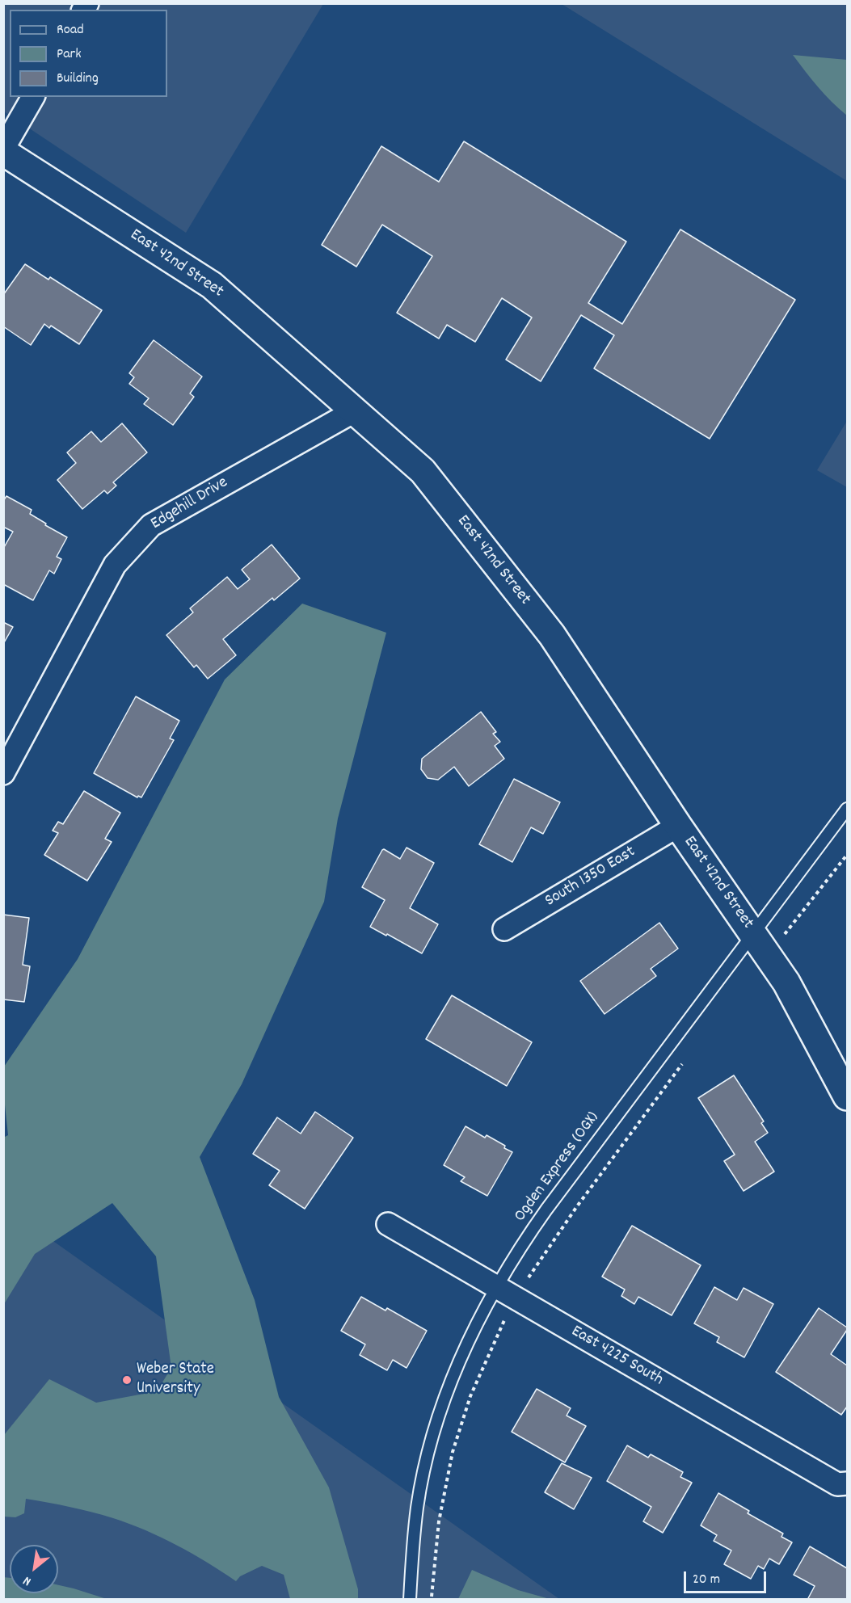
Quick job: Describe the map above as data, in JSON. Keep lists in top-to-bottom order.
{
  "streets": {
    "street": [
      "East 42nd Street",
      "Edgehill Drive",
      "South 1350 East",
      "East 4225 South"
    ],
    "lane": ["Ogden Express (OGX)"]
  },
  "crossings": [
    ["East 42nd Street", "Edgehill Drive"],
    ["East 42nd Street", "South 1350 East"],
    ["East 42nd Street", "Ogden Express (OGX)"],
    ["Ogden Express (OGX)", "East 4225 South"]
  ],
  "places": ["Weber State University"],
  "legend": ["Road", "Park", "Building"],
  "scale_bar": "20 m",
  "north": "bottom left"
}
